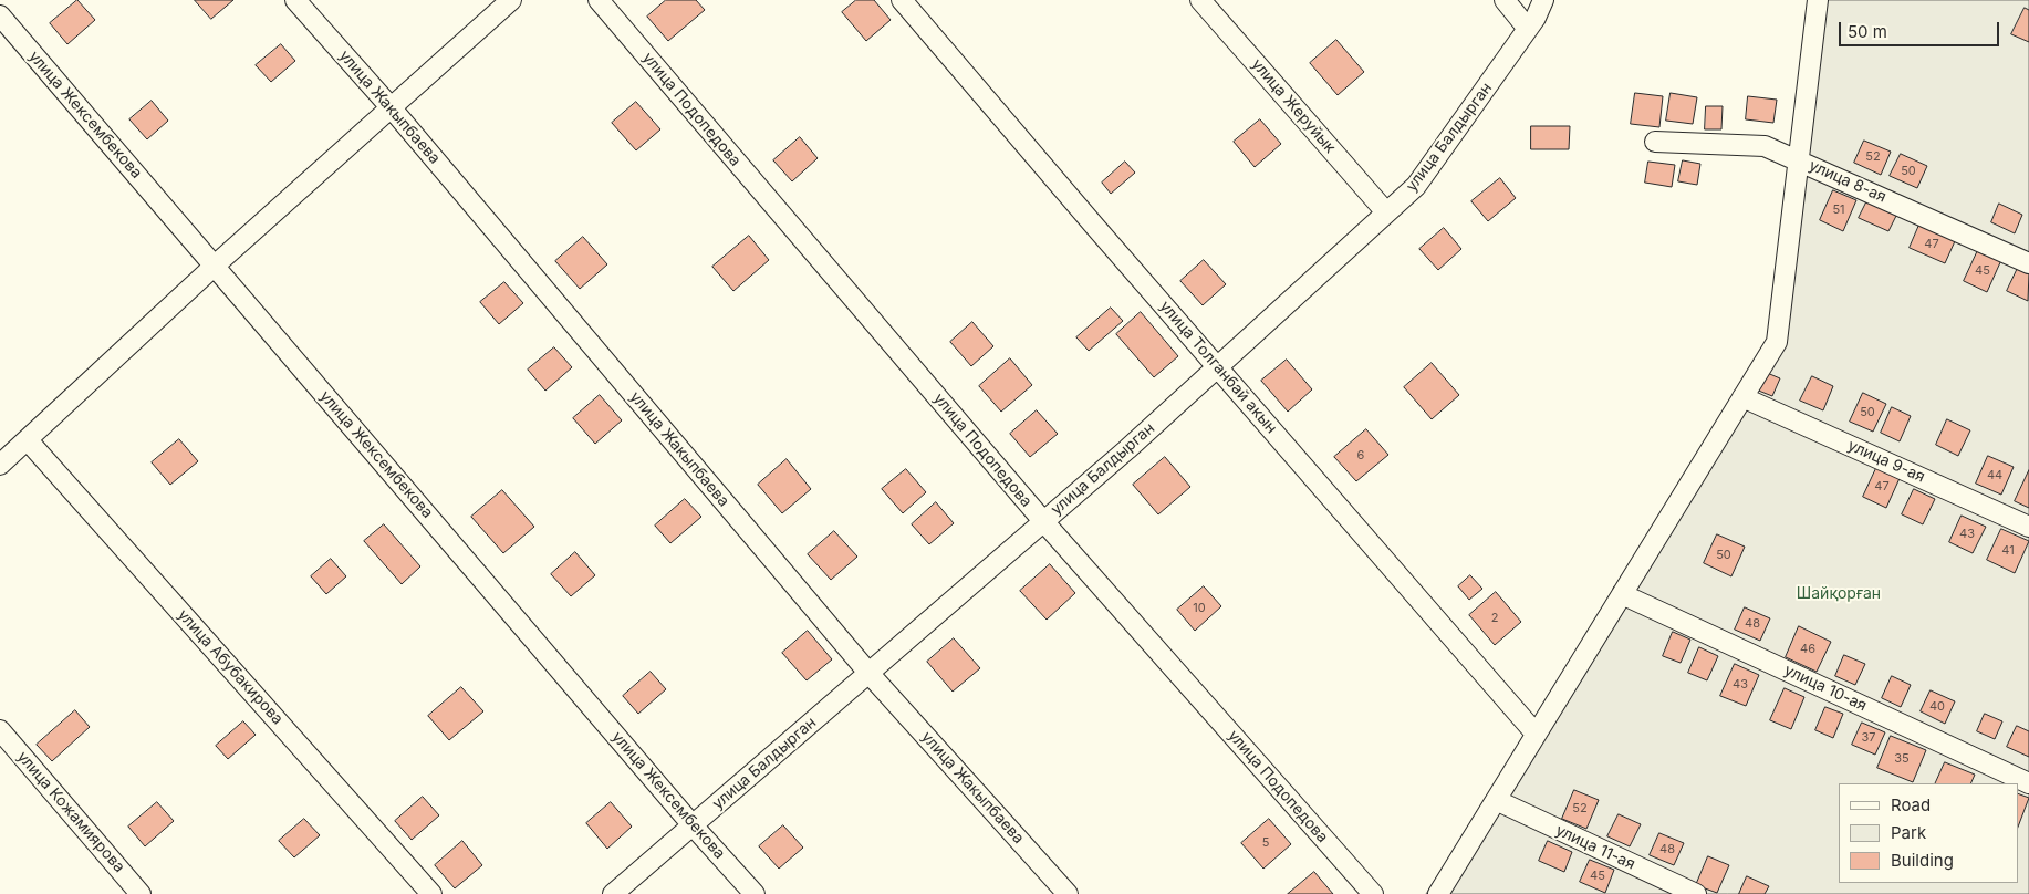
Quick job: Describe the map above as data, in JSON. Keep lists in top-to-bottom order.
{
  "streets": {
    "street": [
      "улица Жеруйык",
      "улица Жакыпбаева",
      "улица Подопедова",
      "улица Жексембекова",
      "улица Балдырган",
      "улица 8-ая",
      "улица Толганбай акын",
      "улица 9-ая",
      "улица Абубакирова",
      "улица 10-ая",
      "улица Кожамиярова",
      "улица 11-ая"
    ]
  },
  "crossings": [
    ["улица Жеруйык", "улица Балдырган"],
    ["улица Жакыпбаева", "улица Балдырган"],
    ["улица Подопедова", "улица Балдырган"],
    ["улица Жексембекова", "улица Балдырган"],
    ["улица Балдырган", "улица Толганбай акын"]
  ],
  "parks": ["Шайқорған"],
  "house_numbers": [
    "52",
    "50",
    "51",
    "47",
    "45",
    "50",
    "6",
    "44",
    "47",
    "43",
    "41",
    "50",
    "10",
    "2",
    "48",
    "46",
    "43",
    "40",
    "37",
    "35",
    "52",
    "5",
    "48",
    "45"
  ],
  "legend": ["Road", "Park", "Building"],
  "scale_bar": "50 m"
}
